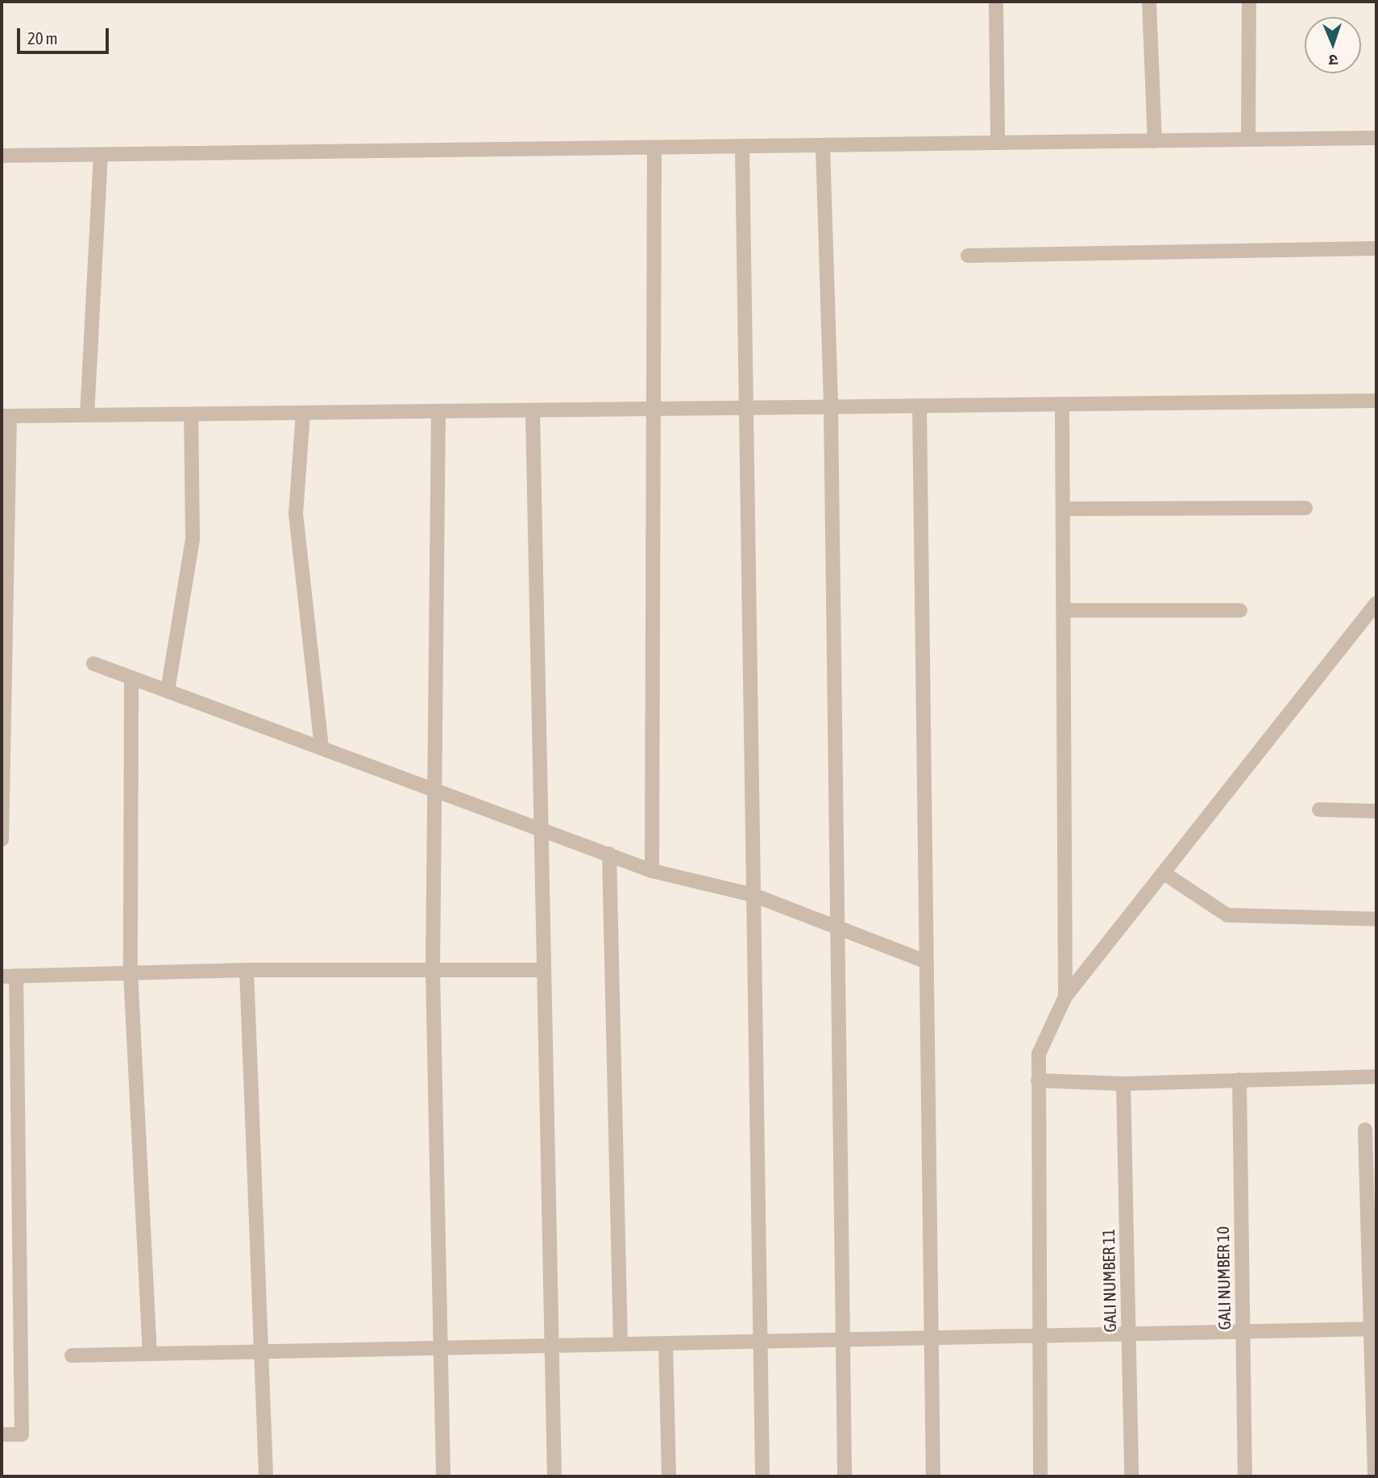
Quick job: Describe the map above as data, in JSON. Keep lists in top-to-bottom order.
{
  "streets": {
    "street": ["GALI NUMBER 10", "GALI NUMBER 11"]
  },
  "scale_bar": "20 m",
  "north": "bottom"
}
